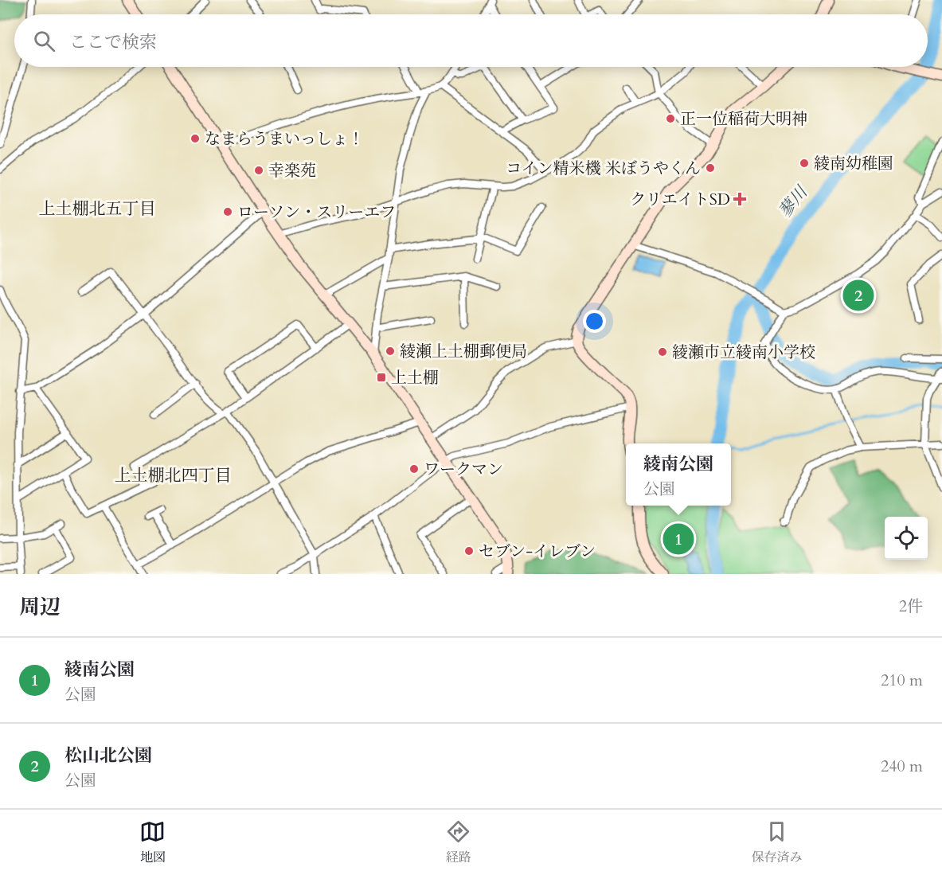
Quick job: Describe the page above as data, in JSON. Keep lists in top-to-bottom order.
{
  "districts": ["上土棚北五丁目", "上土棚北四丁目"],
  "water": ["蓼川"],
  "places": {
    "other": [
      "正一位稲荷大明神",
      "なまらうまいっしょ！",
      "綾南幼稚園",
      "コイン精米機 米ぼうやくん",
      "幸楽苑",
      "ローソン・スリーエフ",
      "綾瀬上土棚郵便局",
      "綾瀬市立綾南小学校",
      "ワークマン",
      "セブン-イレブン"
    ],
    "health": ["クリエイトSD"],
    "transit": ["上土棚"]
  },
  "page": {
    "search": "ここで検索",
    "pins": ["2", "1"],
    "popup": ["綾南公園", "公園"],
    "heading": ["周辺", "2件"],
    "list": [
      {
        "mark": "1",
        "name": "綾南公園",
        "note": "公園",
        "value": "210 m"
      },
      {
        "mark": "2",
        "name": "松山北公園",
        "note": "公園",
        "value": "240 m"
      }
    ],
    "nav": ["地図", "経路", "保存済み"]
  }
}
